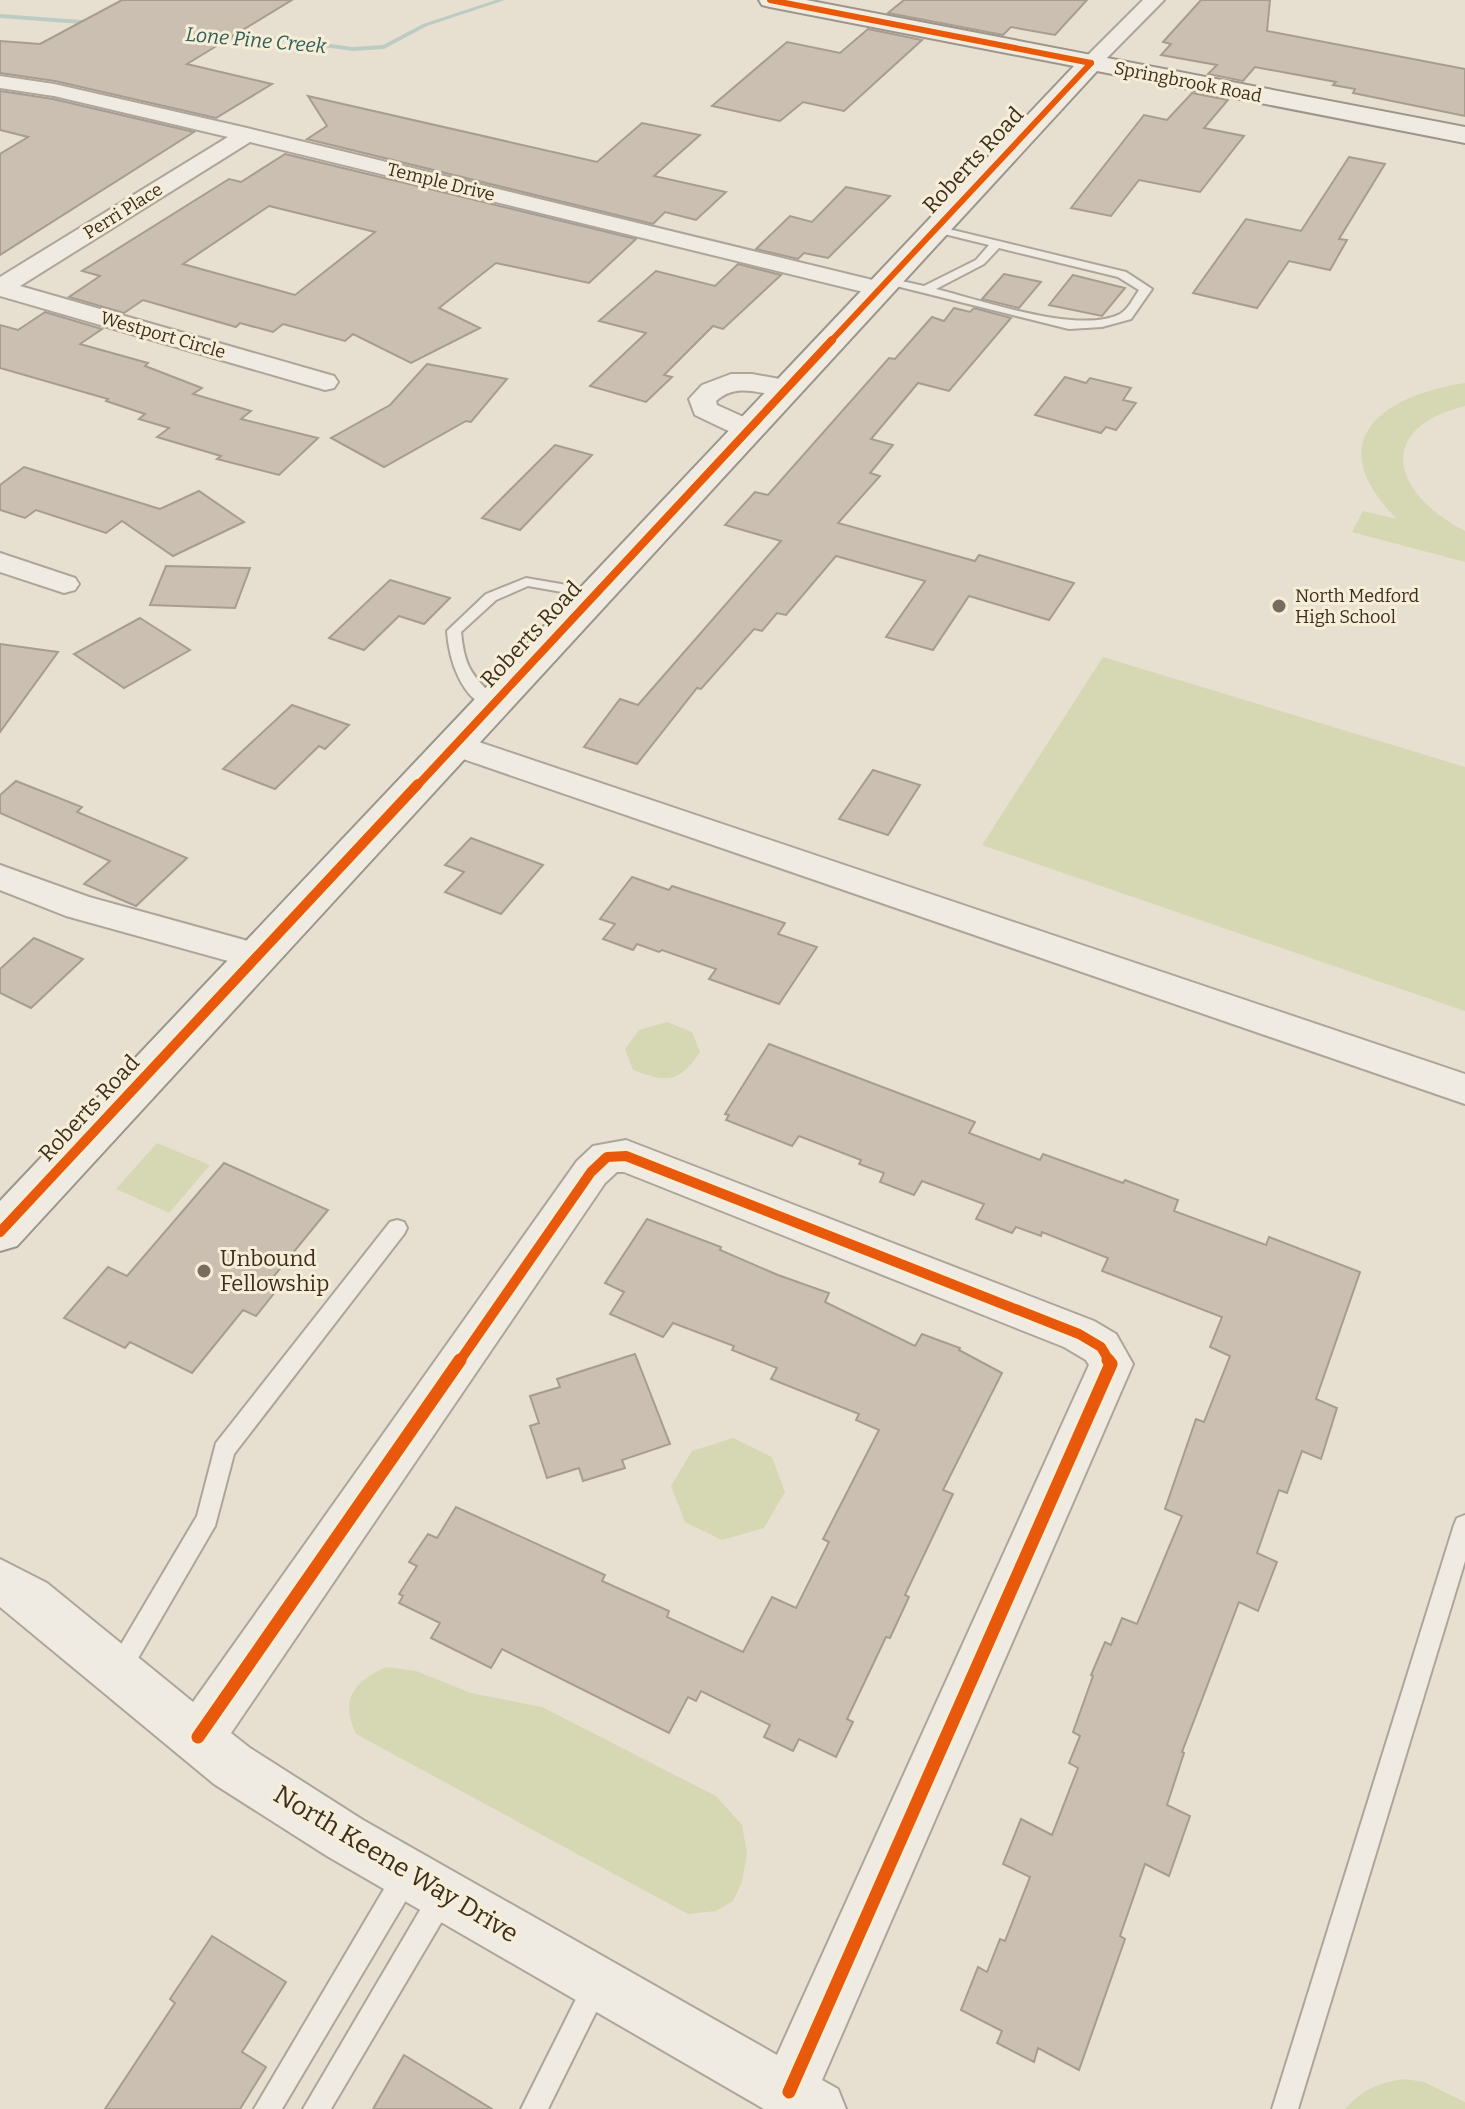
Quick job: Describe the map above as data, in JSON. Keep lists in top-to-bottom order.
{
  "streets": {
    "street": [
      "Springbrook Road",
      "Roberts Road",
      "Temple Drive",
      "Perri Place",
      "Westport Circle",
      "North Keene Way Drive"
    ]
  },
  "crossings": [
    ["Springbrook Road", "Roberts Road"],
    ["Roberts Road", "Temple Drive"],
    ["Temple Drive", "Perri Place"],
    ["Perri Place", "Westport Circle"]
  ],
  "water": ["Lone Pine Creek"],
  "places": ["North Medford High School", "Unbound Fellowship"]
}
